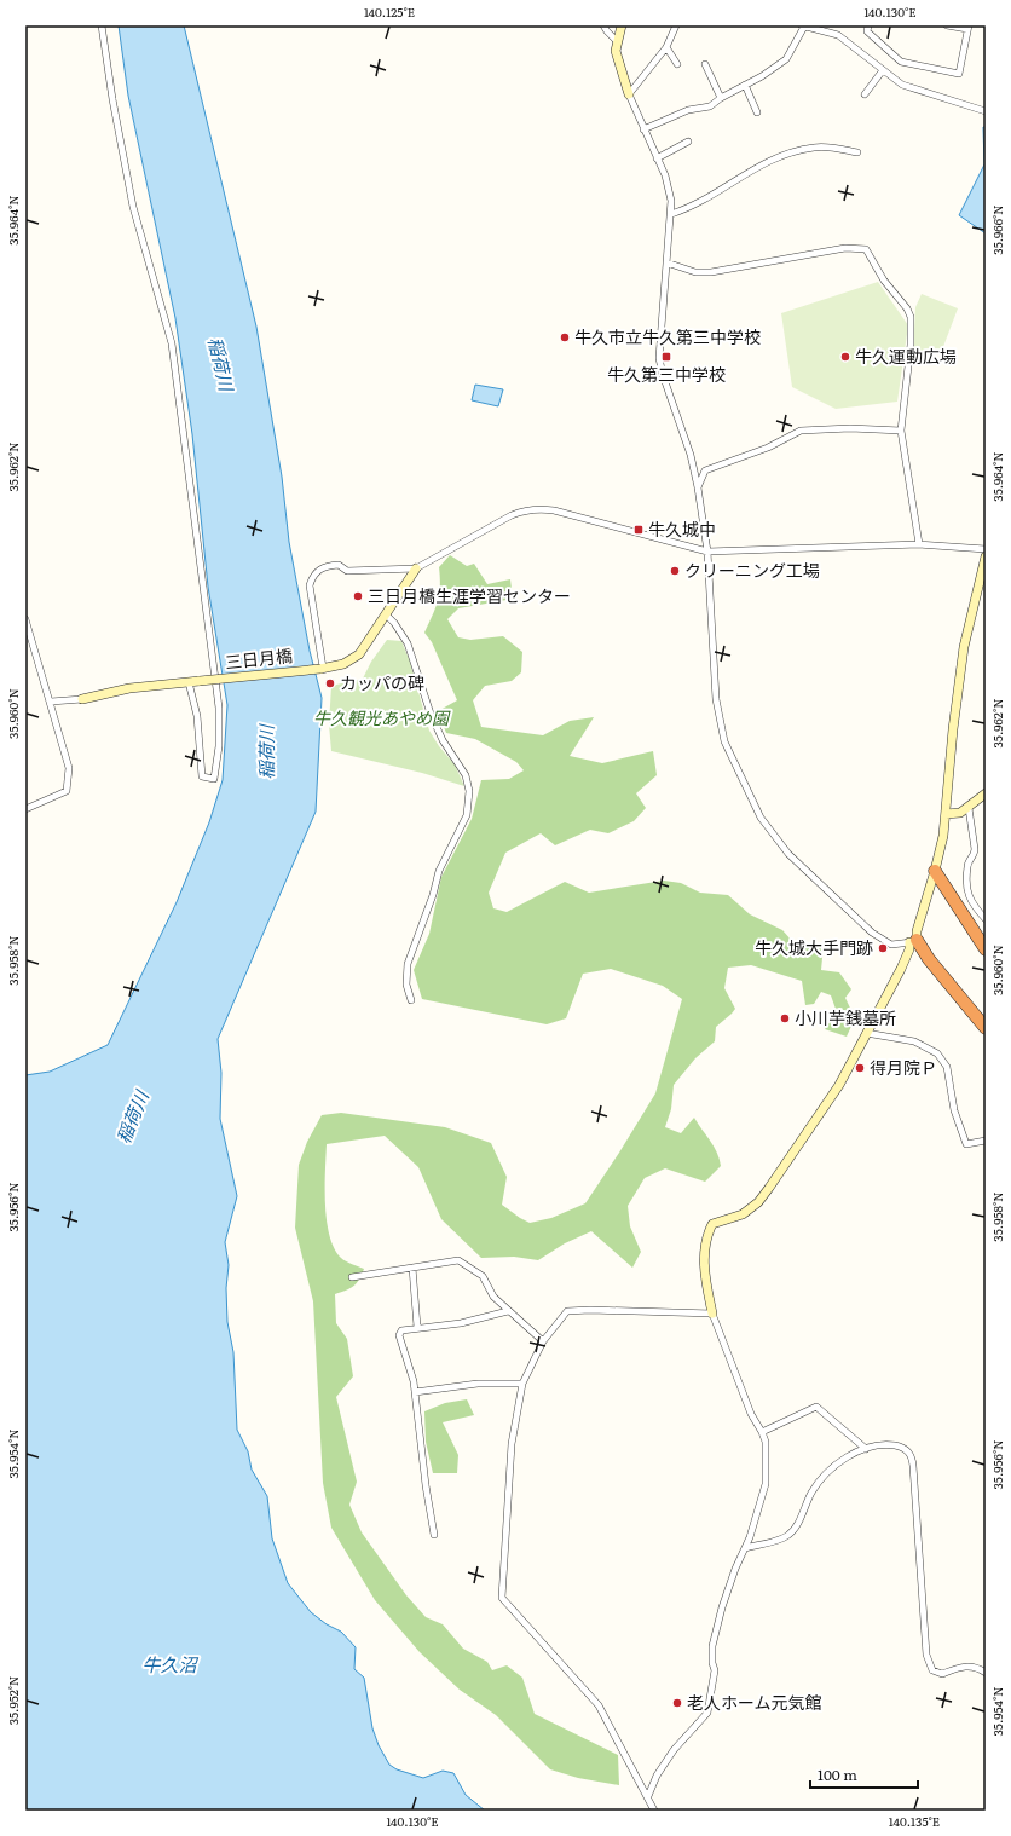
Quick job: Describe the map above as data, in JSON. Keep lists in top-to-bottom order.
{
  "streets": {
    "street": ["三日月橋"]
  },
  "water": ["稲荷川", "牛久沼"],
  "parks": ["牛久観光あやめ園"],
  "places": {
    "other": [
      "牛久市立牛久第三中学校",
      "牛久運動広場",
      "クリーニング工場",
      "三日月橋生涯学習センター",
      "カッパの碑",
      "牛久城大手門跡",
      "小川芋銭墓所",
      "得月院Ｐ",
      "老人ホーム元気館"
    ],
    "transit": ["牛久第三中学校", "牛久城中"]
  },
  "scale_bar": "100 m",
  "coordinates": [
    "140.125°E",
    "140.130°E",
    "35.964°N",
    "35.966°N",
    "35.962°N",
    "35.960°N",
    "35.958°N",
    "35.956°N",
    "35.954°N",
    "35.952°N",
    "140.135°E"
  ]
}
